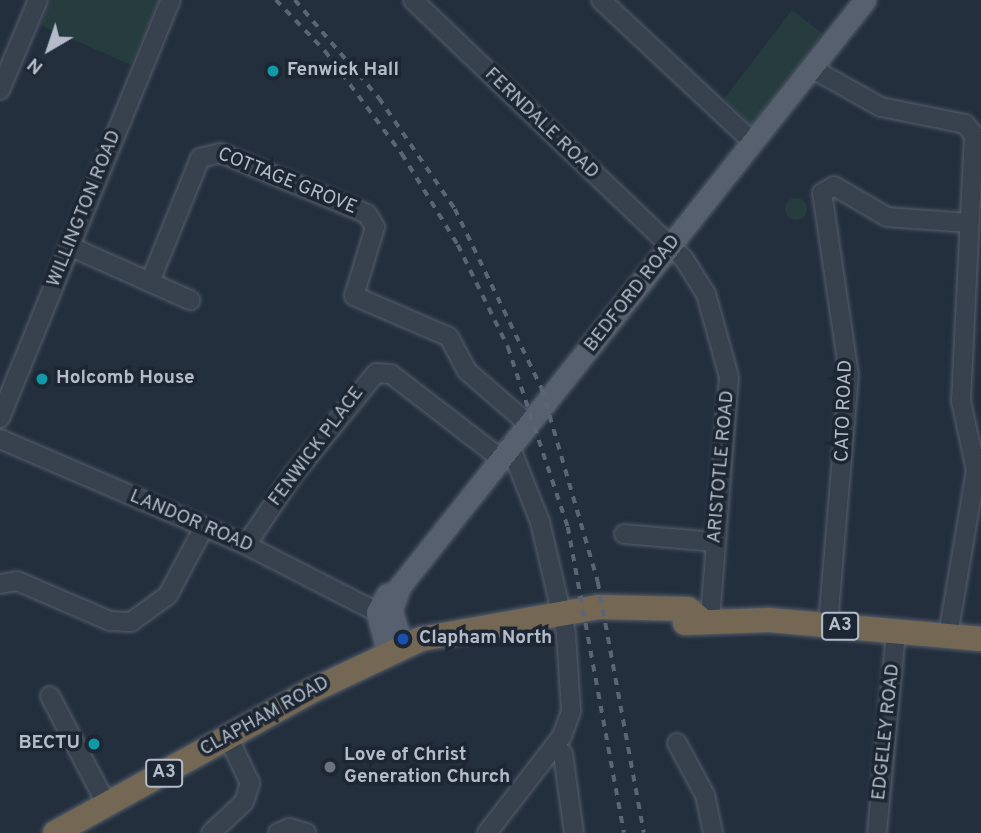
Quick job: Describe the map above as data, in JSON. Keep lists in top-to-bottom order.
{
  "streets": {
    "highway": ["A3", "CLAPHAM ROAD"],
    "main road": ["BEDFORD ROAD"],
    "street": [
      "FERNDALE ROAD",
      "COTTAGE GROVE",
      "WILLINGTON ROAD",
      "CATO ROAD",
      "FENWICK PLACE",
      "ARISTOTLE ROAD",
      "LANDOR ROAD",
      "EDGELEY ROAD"
    ]
  },
  "crossings": [
    ["FERNDALE ROAD", "BEDFORD ROAD"],
    ["FERNDALE ROAD", "ARISTOTLE ROAD"],
    ["COTTAGE GROVE", "BEDFORD ROAD"],
    ["BEDFORD ROAD", "FENWICK PLACE"],
    ["BEDFORD ROAD", "ARISTOTLE ROAD"],
    ["BEDFORD ROAD", "LANDOR ROAD"],
    ["BEDFORD ROAD", "A3"],
    ["BEDFORD ROAD", "CLAPHAM ROAD"],
    ["CATO ROAD", "A3"],
    ["FENWICK PLACE", "LANDOR ROAD"],
    ["ARISTOTLE ROAD", "A3"],
    ["A3", "CLAPHAM ROAD"],
    ["A3", "EDGELEY ROAD"]
  ],
  "places": [
    "Fenwick Hall",
    "Holcomb House",
    "Clapham North",
    "BECTU",
    "Love of Christ Generation Church"
  ],
  "north": "bottom left"
}
